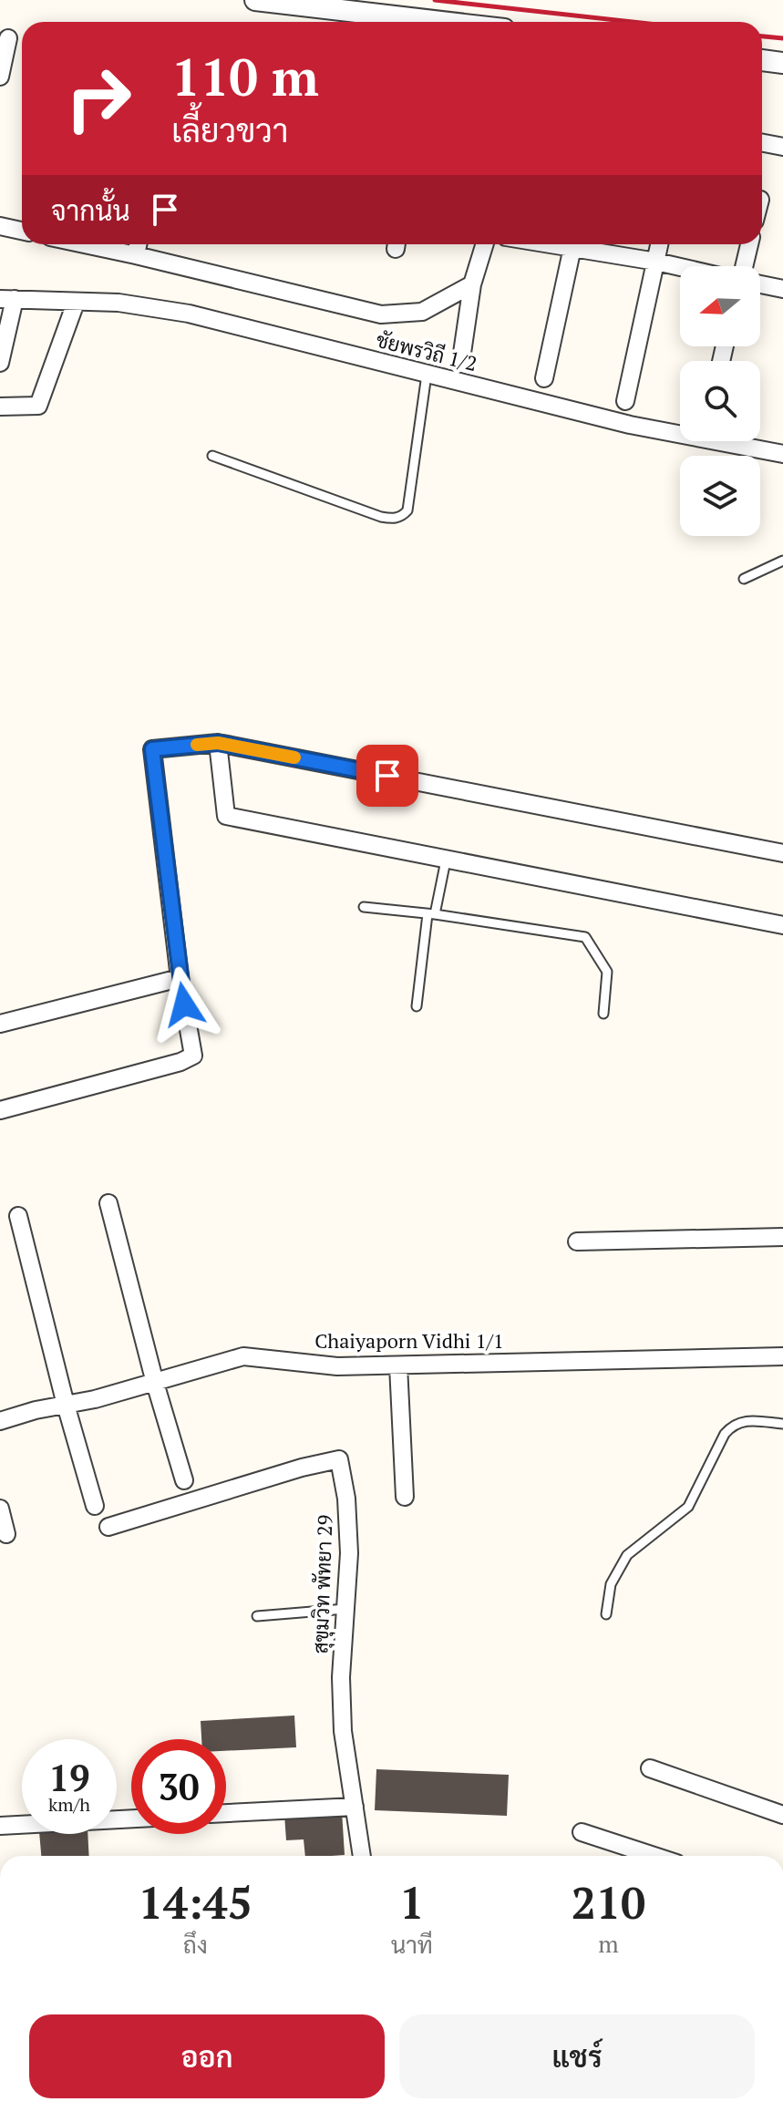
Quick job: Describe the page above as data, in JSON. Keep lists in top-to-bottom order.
{
  "streets": {
    "street": ["ชัยพรวิถี 1/2", "Chaiyaporn Vidhi 1/1", "สุขุมวิท พัทยา 29"]
  },
  "north": "left",
  "page": {
    "turn": ["110 m", "เลี้ยวขวา"],
    "then": "จากนั้น",
    "speed": "19 km/h",
    "limit": "30",
    "eta": [
      "14:45",
      "ถึง",
      "1",
      "นาที",
      "210",
      "m"
    ],
    "buttons": ["ออก", "แชร์"]
  }
}
